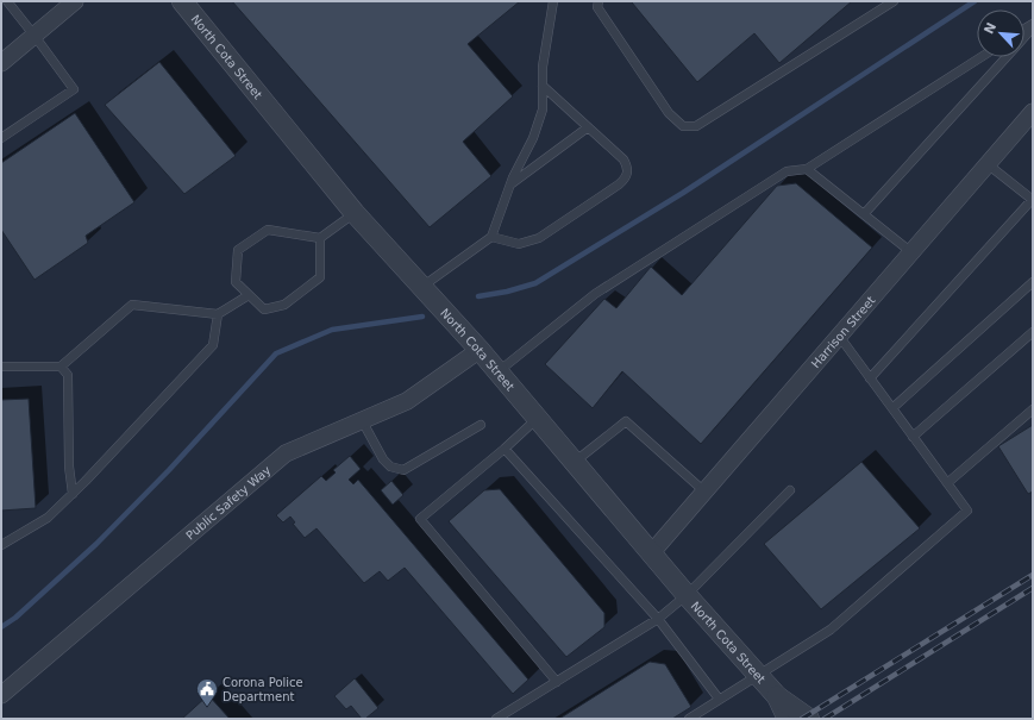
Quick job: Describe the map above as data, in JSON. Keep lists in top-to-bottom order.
{
  "streets": {
    "street": ["North Cota Street", "Harrison Street", "Public Safety Way"]
  },
  "crossings": [
    ["North Cota Street", "Harrison Street"],
    ["North Cota Street", "Public Safety Way"]
  ],
  "places": {
    "public building": ["Corona Police Department"]
  },
  "north": "top left"
}
